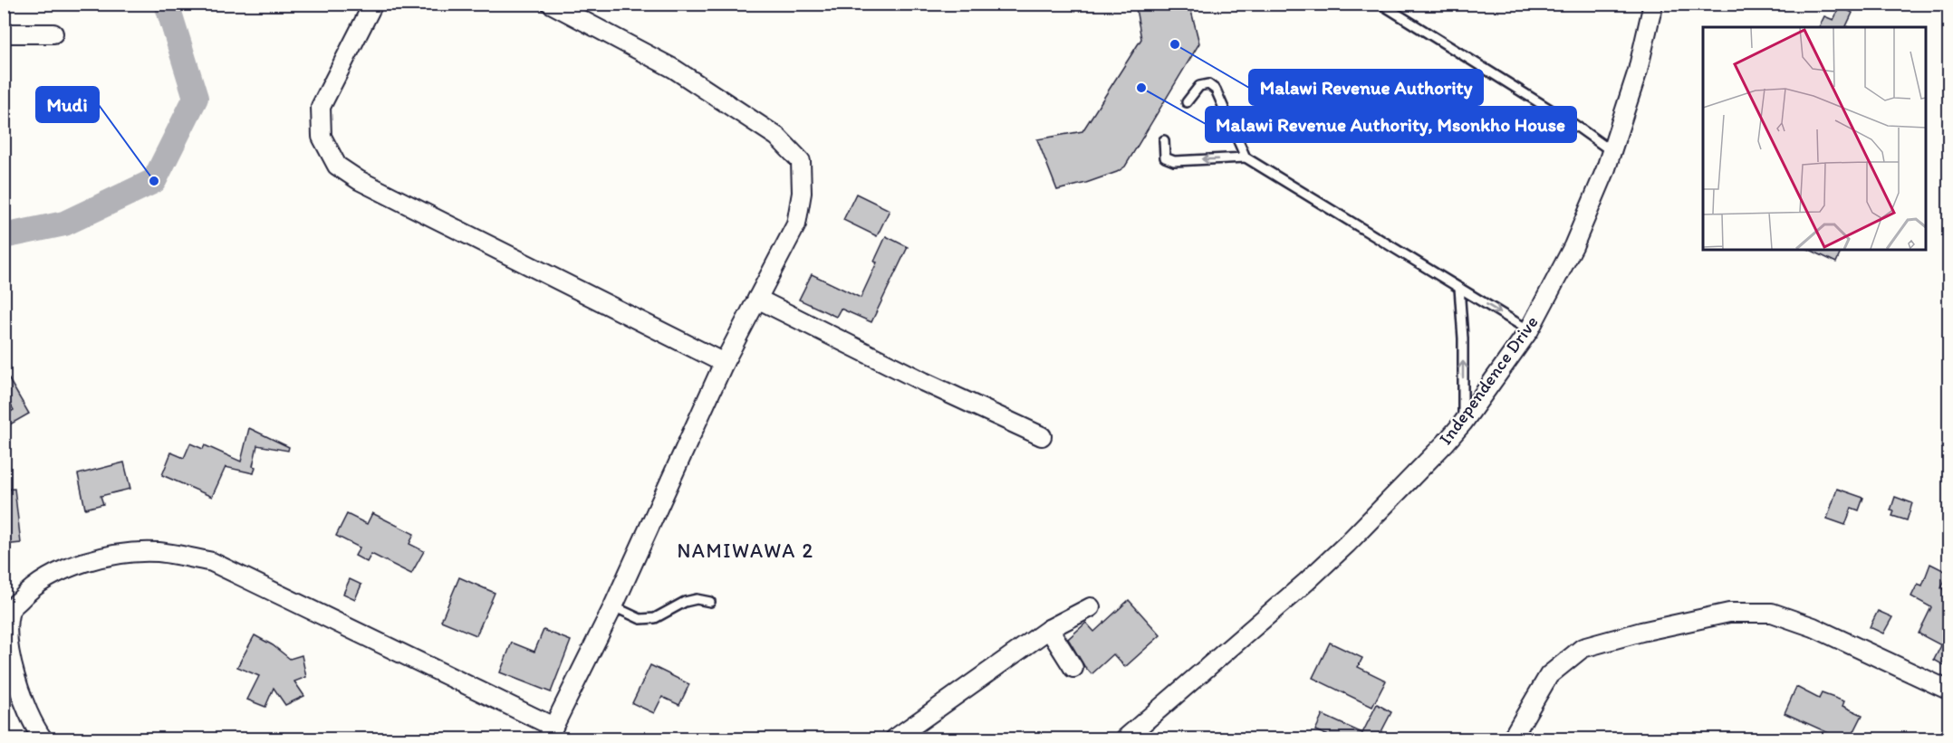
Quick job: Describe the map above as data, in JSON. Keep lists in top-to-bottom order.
{
  "streets": {
    "street": ["Independence Drive"]
  },
  "districts": ["NAMIWAWA 2"],
  "places": ["Malawi Revenue Authority", "Malawi Revenue Authority, Msonkho House", "Mudi"]
}
